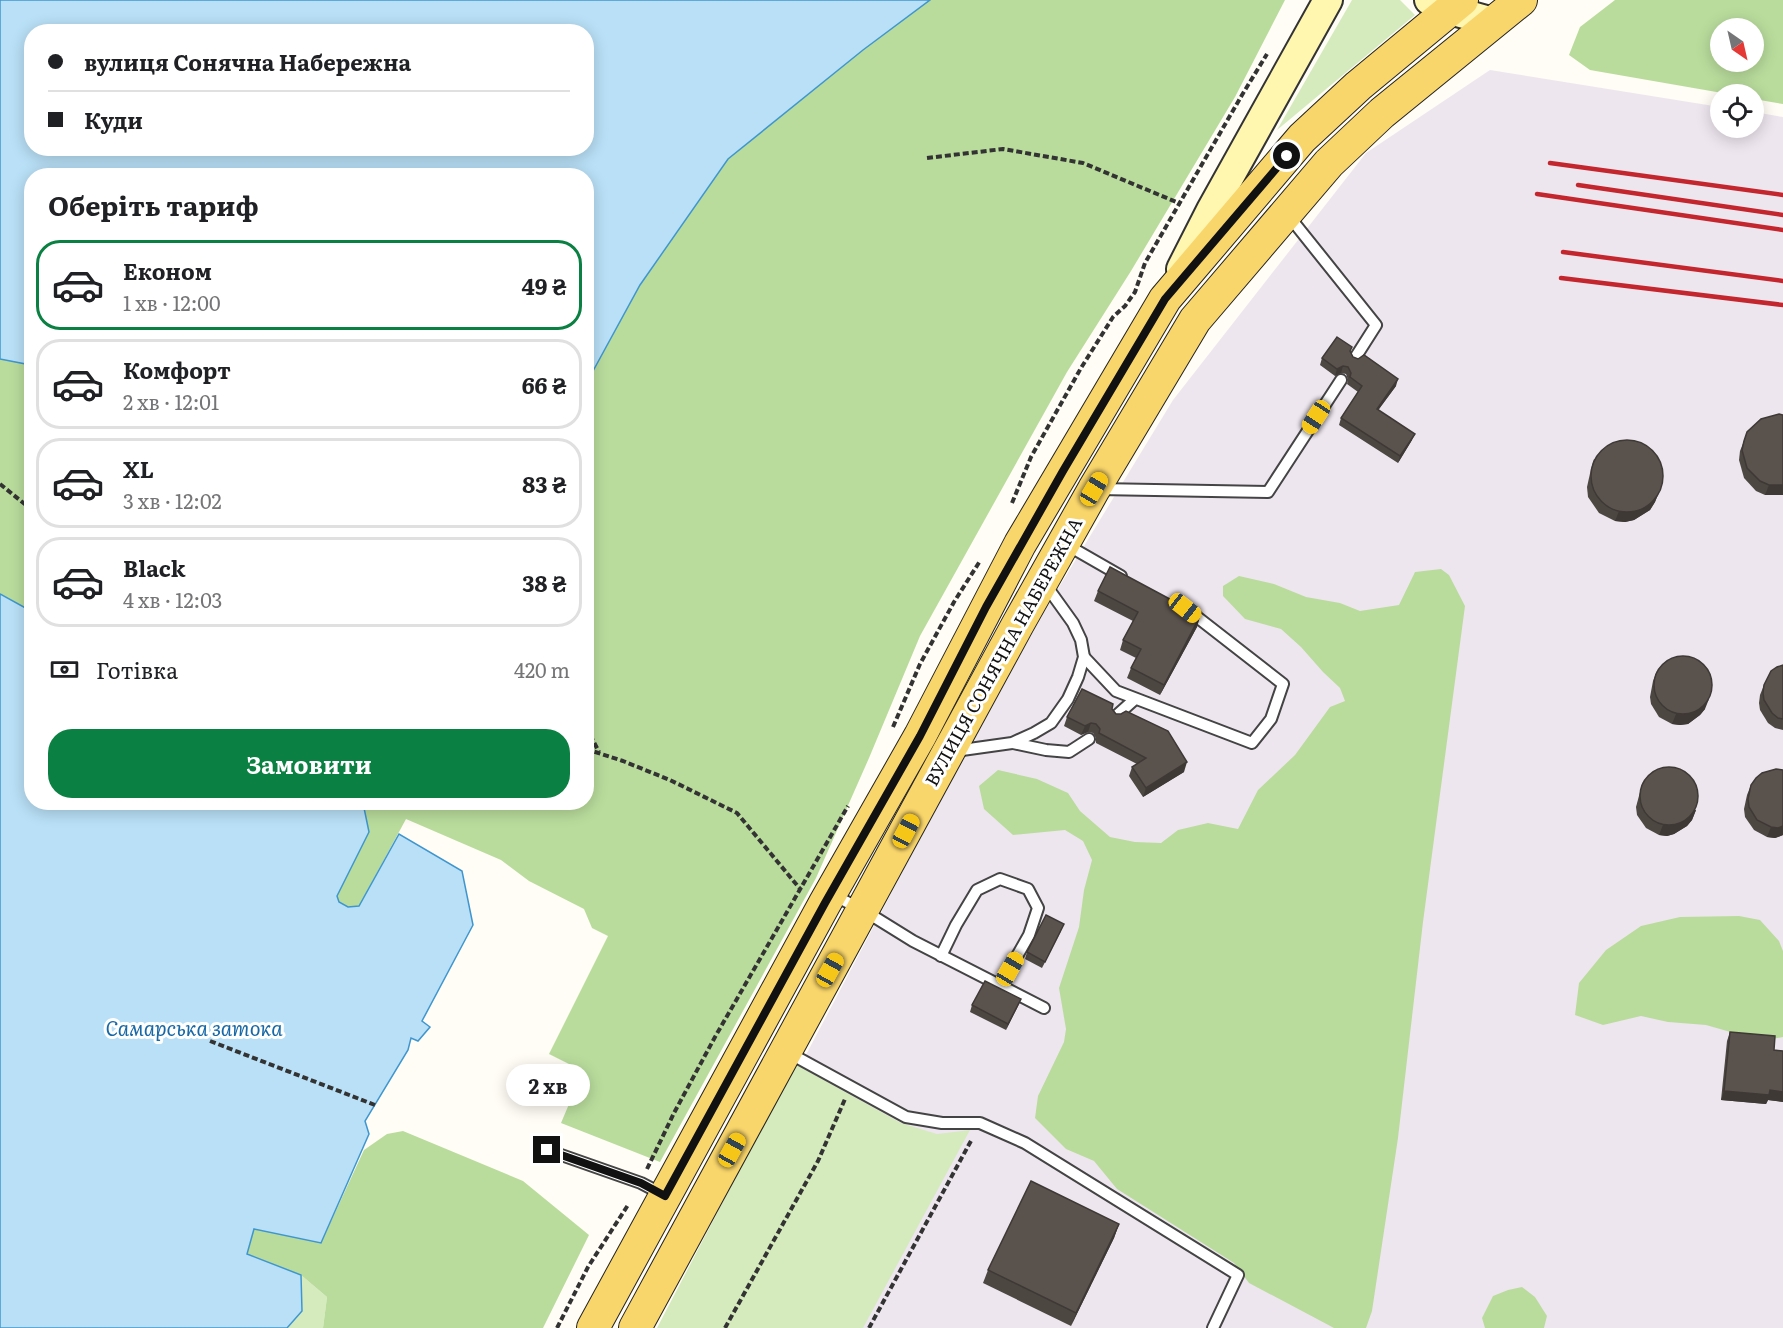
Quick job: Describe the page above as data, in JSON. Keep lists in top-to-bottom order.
{
  "streets": {
    "main road": ["ВУЛИЦЯ СОНЯЧНА НАБЕРЕЖНА"]
  },
  "water": ["Самарська затока"],
  "north": "bottom right",
  "page": {
    "banner": ["вулиця Сонячна Набережна", "Куди"],
    "heading": "Оберіть тариф",
    "list": [
      {
        "name": "Економ",
        "note": "1 хв · 12:00",
        "value": "49 ₴"
      },
      {
        "name": "Комфорт",
        "note": "2 хв · 12:01",
        "value": "66 ₴"
      },
      {
        "name": "XL",
        "note": "3 хв · 12:02",
        "value": "83 ₴"
      },
      {
        "name": "Black",
        "note": "4 хв · 12:03",
        "value": "38 ₴"
      }
    ],
    "pay": ["Готівка", "420 m"],
    "buttons": "Замовити",
    "bubble": "2 хв"
  }
}
